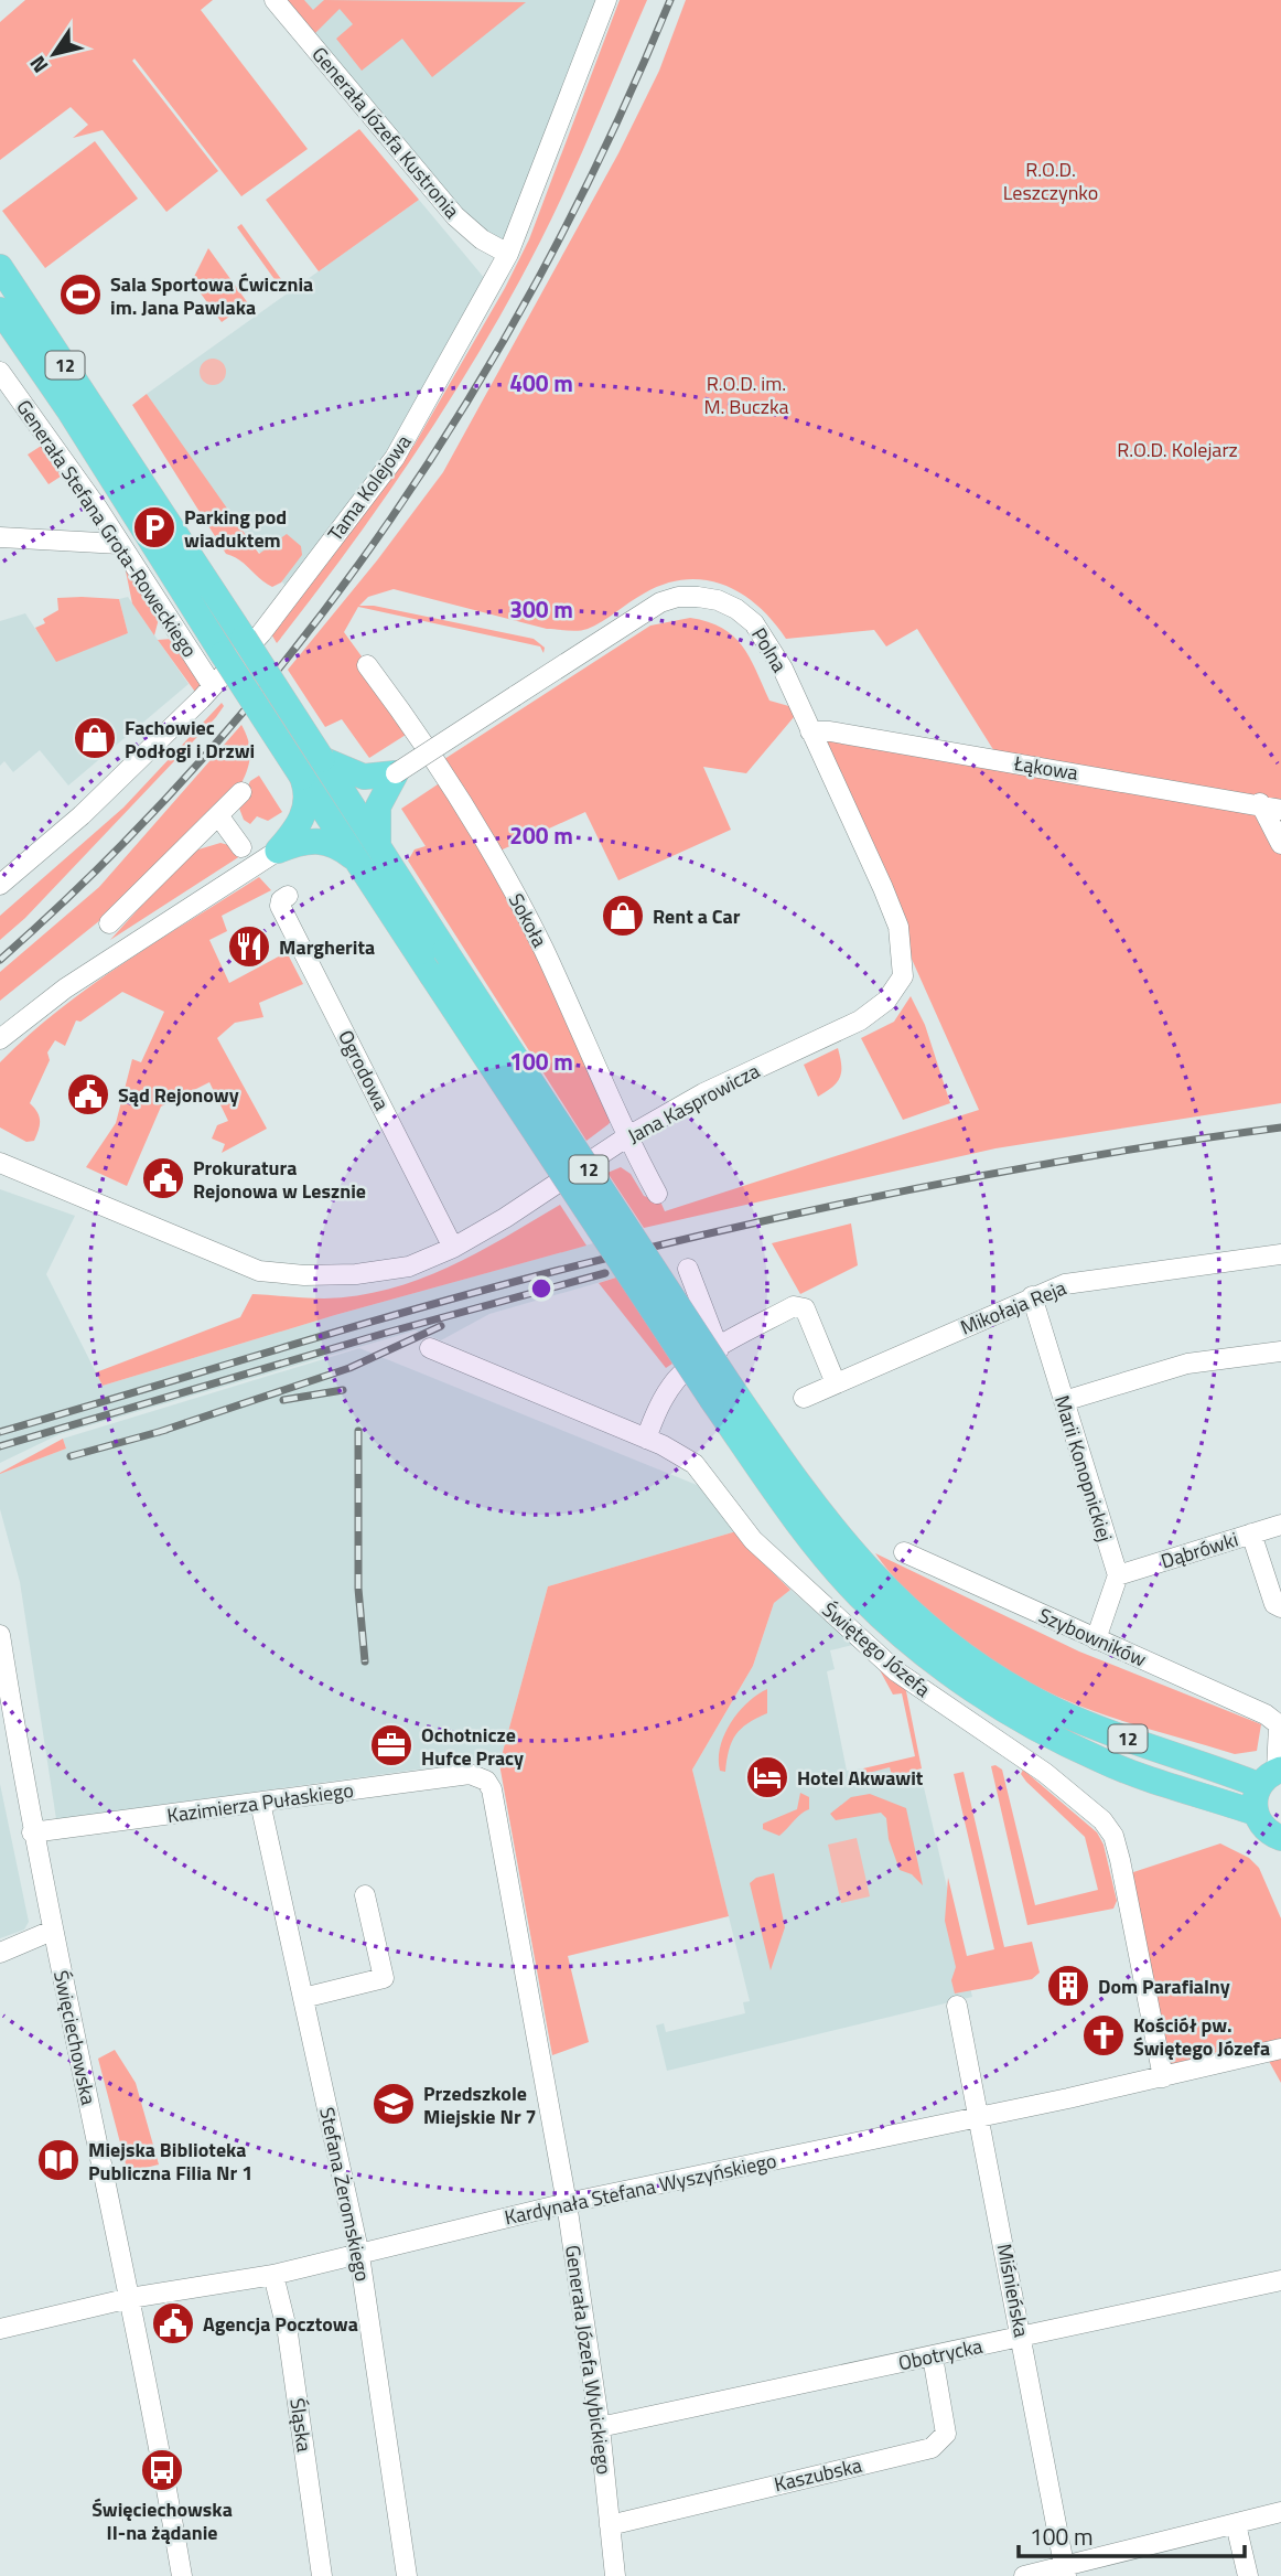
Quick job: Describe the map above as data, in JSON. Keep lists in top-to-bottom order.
{
  "streets": {
    "main road": ["12"],
    "street": [
      "Generała Józefa Kustronia",
      "Tama Kolejowa",
      "Generała Stefana Grota-Roweckiego",
      "Polna",
      "Łąkowa",
      "Sokoła",
      "Ogrodowa",
      "Jana Kasprowicza",
      "Mikołaja Reja",
      "Marii Konopnickiej",
      "Dąbrówki",
      "Szybowników",
      "Świętego Józefa",
      "Kazimierza Pułaskiego",
      "Święciechowska",
      "Kardynała Stefana Wyszyńskiego",
      "Stefana Żeromskiego",
      "Miśnieńska",
      "Obotrycka",
      "Generała Józefa Wybickiego",
      "Śląska",
      "Kaszubska"
    ]
  },
  "crossings": [
    ["Generała Józefa Kustronia", "Tama Kolejowa"],
    ["12", "Szybowników"],
    ["Tama Kolejowa", "Generała Stefana Grota-Roweckiego"],
    ["Polna", "Łąkowa"],
    ["Polna", "Jana Kasprowicza"],
    ["Sokoła", "Jana Kasprowicza"],
    ["Ogrodowa", "Jana Kasprowicza"],
    ["Mikołaja Reja", "Marii Konopnickiej"],
    ["Marii Konopnickiej", "Dąbrówki"],
    ["Świętego Józefa", "Kardynała Stefana Wyszyńskiego"],
    ["Kazimierza Pułaskiego", "Święciechowska"],
    ["Kazimierza Pułaskiego", "Stefana Żeromskiego"],
    ["Kazimierza Pułaskiego", "Generała Józefa Wybickiego"],
    ["Święciechowska", "Kardynała Stefana Wyszyńskiego"],
    ["Kardynała Stefana Wyszyńskiego", "Stefana Żeromskiego"],
    ["Kardynała Stefana Wyszyńskiego", "Miśnieńska"],
    ["Kardynała Stefana Wyszyńskiego", "Generała Józefa Wybickiego"],
    ["Kardynała Stefana Wyszyńskiego", "Śląska"],
    ["Miśnieńska", "Obotrycka"],
    ["Obotrycka", "Generała Józefa Wybickiego"],
    ["Obotrycka", "Kaszubska"],
    ["Generała Józefa Wybickiego", "Kaszubska"]
  ],
  "parks": ["R.O.D. Leszczynko", "R.O.D. im. M. Buczka", "R.O.D. Kolejarz"],
  "places": {
    "sports": ["Sala Sportowa Ćwicznia im. Jana Pawlaka"],
    "parking": ["Parking pod wiaduktem"],
    "shop": ["Fachowiec Podłogi i Drzwi", "Rent a Car"],
    "restaurant": ["Margherita"],
    "public building": ["Sąd Rejonowy", "Prokuratura Rejonowa w Lesznie", "Agencja Pocztowa"],
    "office": ["Ochotnicze Hufce Pracy"],
    "hotel": ["Hotel Akwawit"],
    "building": ["Dom Parafialny"],
    "church": ["Kościół pw. Świętego Józefa"],
    "school or university": ["Przedszkole Miejskie Nr 7"],
    "library": ["Miejska Biblioteka Publiczna Filia Nr 1"],
    "bus stop": ["Święciechowska II-na żądanie"]
  },
  "scale_bar": "100 m",
  "north": "bottom left",
  "rings": [
    "400 m",
    "300 m",
    "200 m",
    "100 m"
  ]
}
